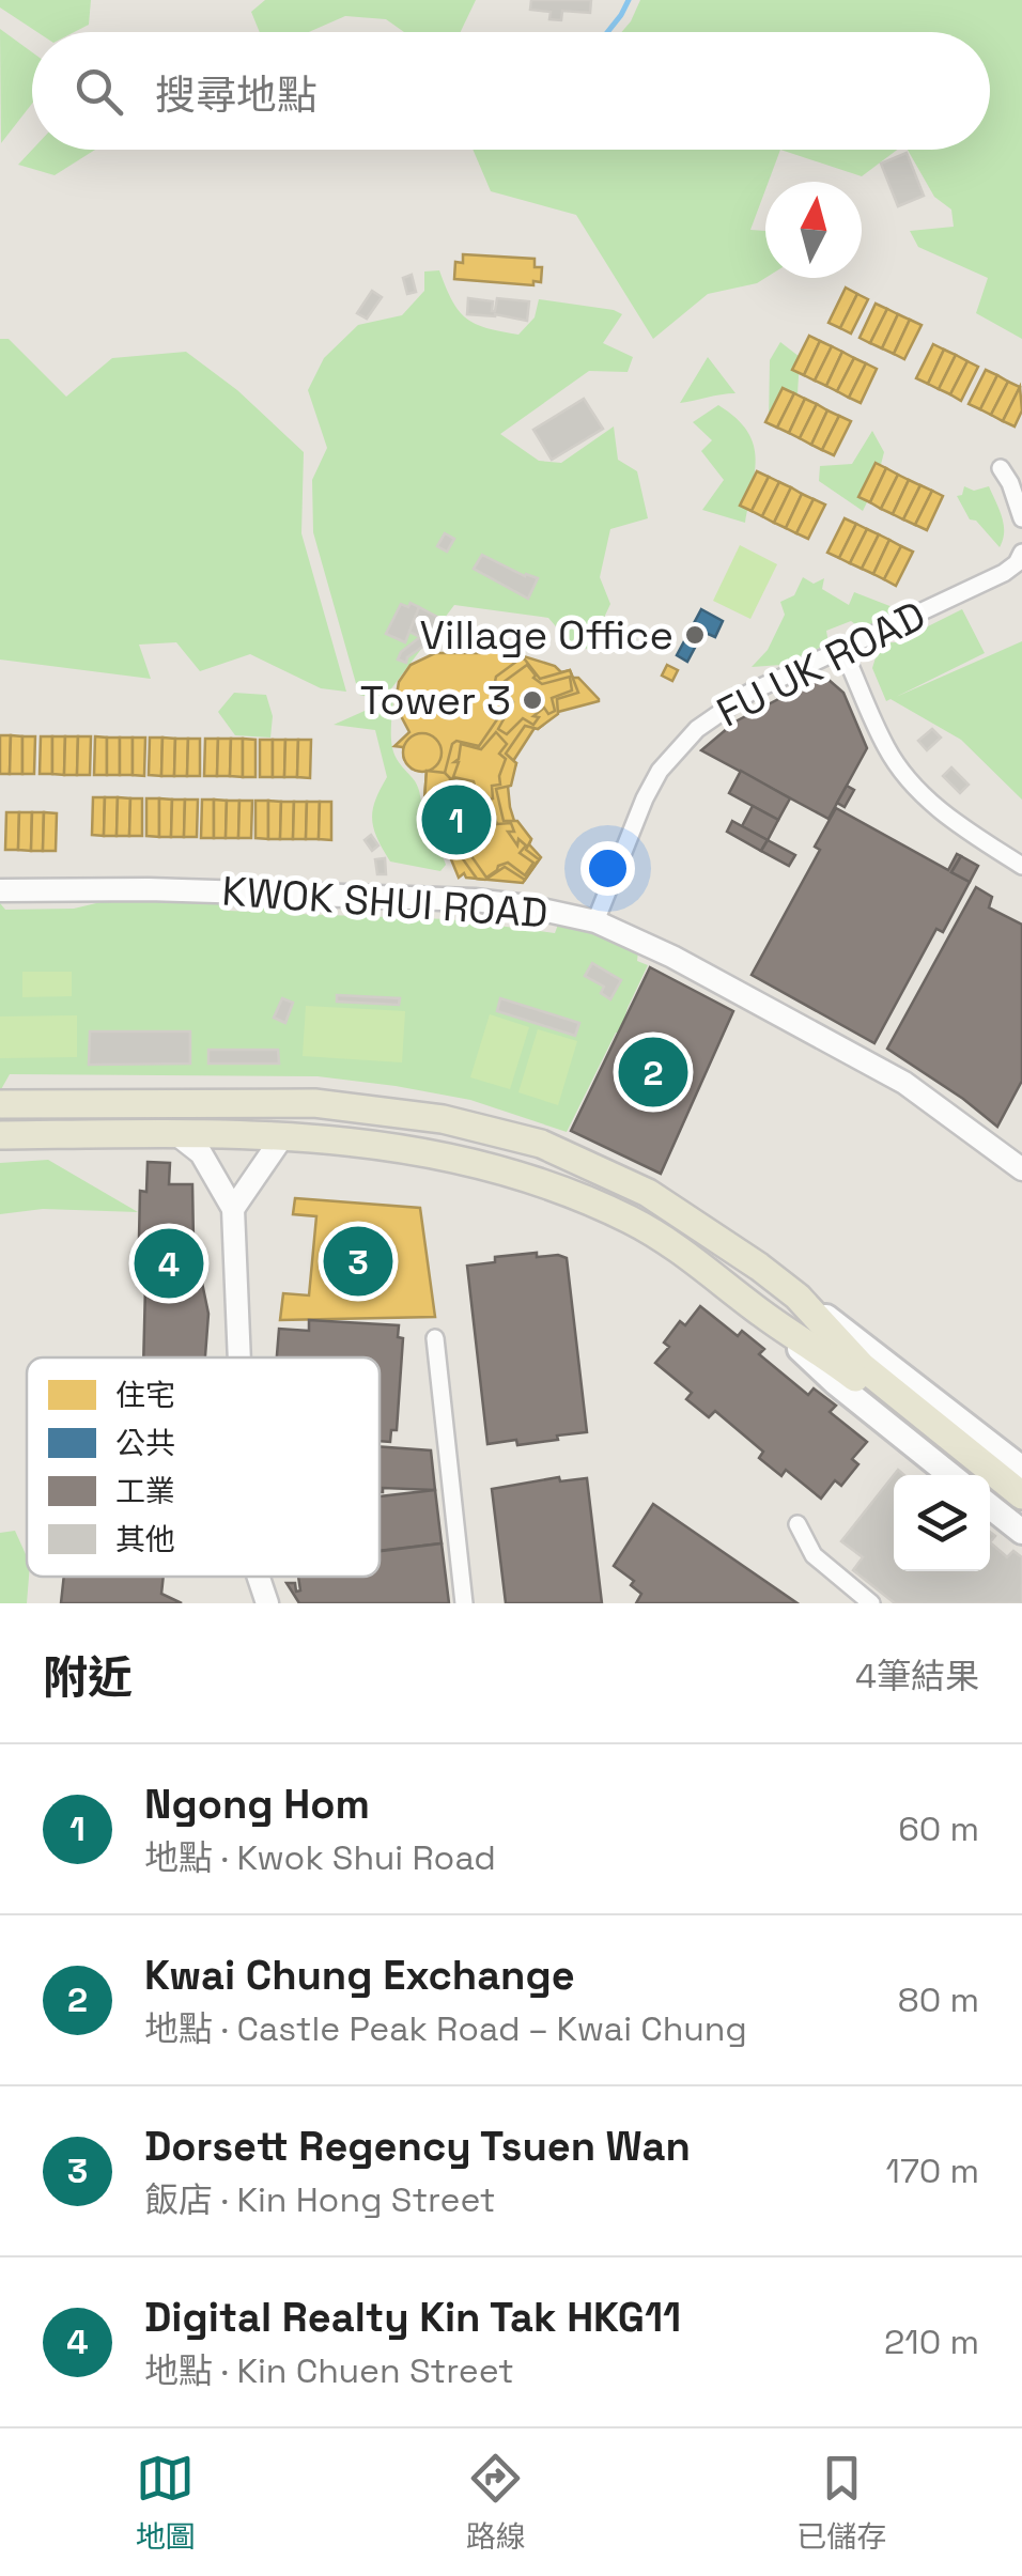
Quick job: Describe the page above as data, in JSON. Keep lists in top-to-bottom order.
{
  "streets": {
    "street": ["FU UK ROAD", "KWOK SHUI ROAD"]
  },
  "crossings": [
    ["FU UK ROAD", "KWOK SHUI ROAD"]
  ],
  "places": ["Village Office", "Tower 3"],
  "legend": [
    "住宅",
    "公共",
    "工業",
    "其他"
  ],
  "north": "top",
  "page": {
    "search": "搜尋地點",
    "pins": [
      "1",
      "2",
      "3",
      "4"
    ],
    "heading": ["附近", "4筆結果"],
    "list": [
      {
        "mark": "1",
        "name": "Ngong Hom",
        "note": "地點 · Kwok Shui Road",
        "value": "60 m"
      },
      {
        "mark": "2",
        "name": "Kwai Chung Exchange",
        "note": "地點 · Castle Peak Road – Kwai Chung",
        "value": "80 m"
      },
      {
        "mark": "3",
        "name": "Dorsett Regency Tsuen Wan",
        "note": "飯店 · Kin Hong Street",
        "value": "170 m"
      },
      {
        "mark": "4",
        "name": "Digital Realty Kin Tak HKG11",
        "note": "地點 · Kin Chuen Street",
        "value": "210 m"
      }
    ],
    "nav": ["地圖", "路線", "已儲存"]
  }
}
